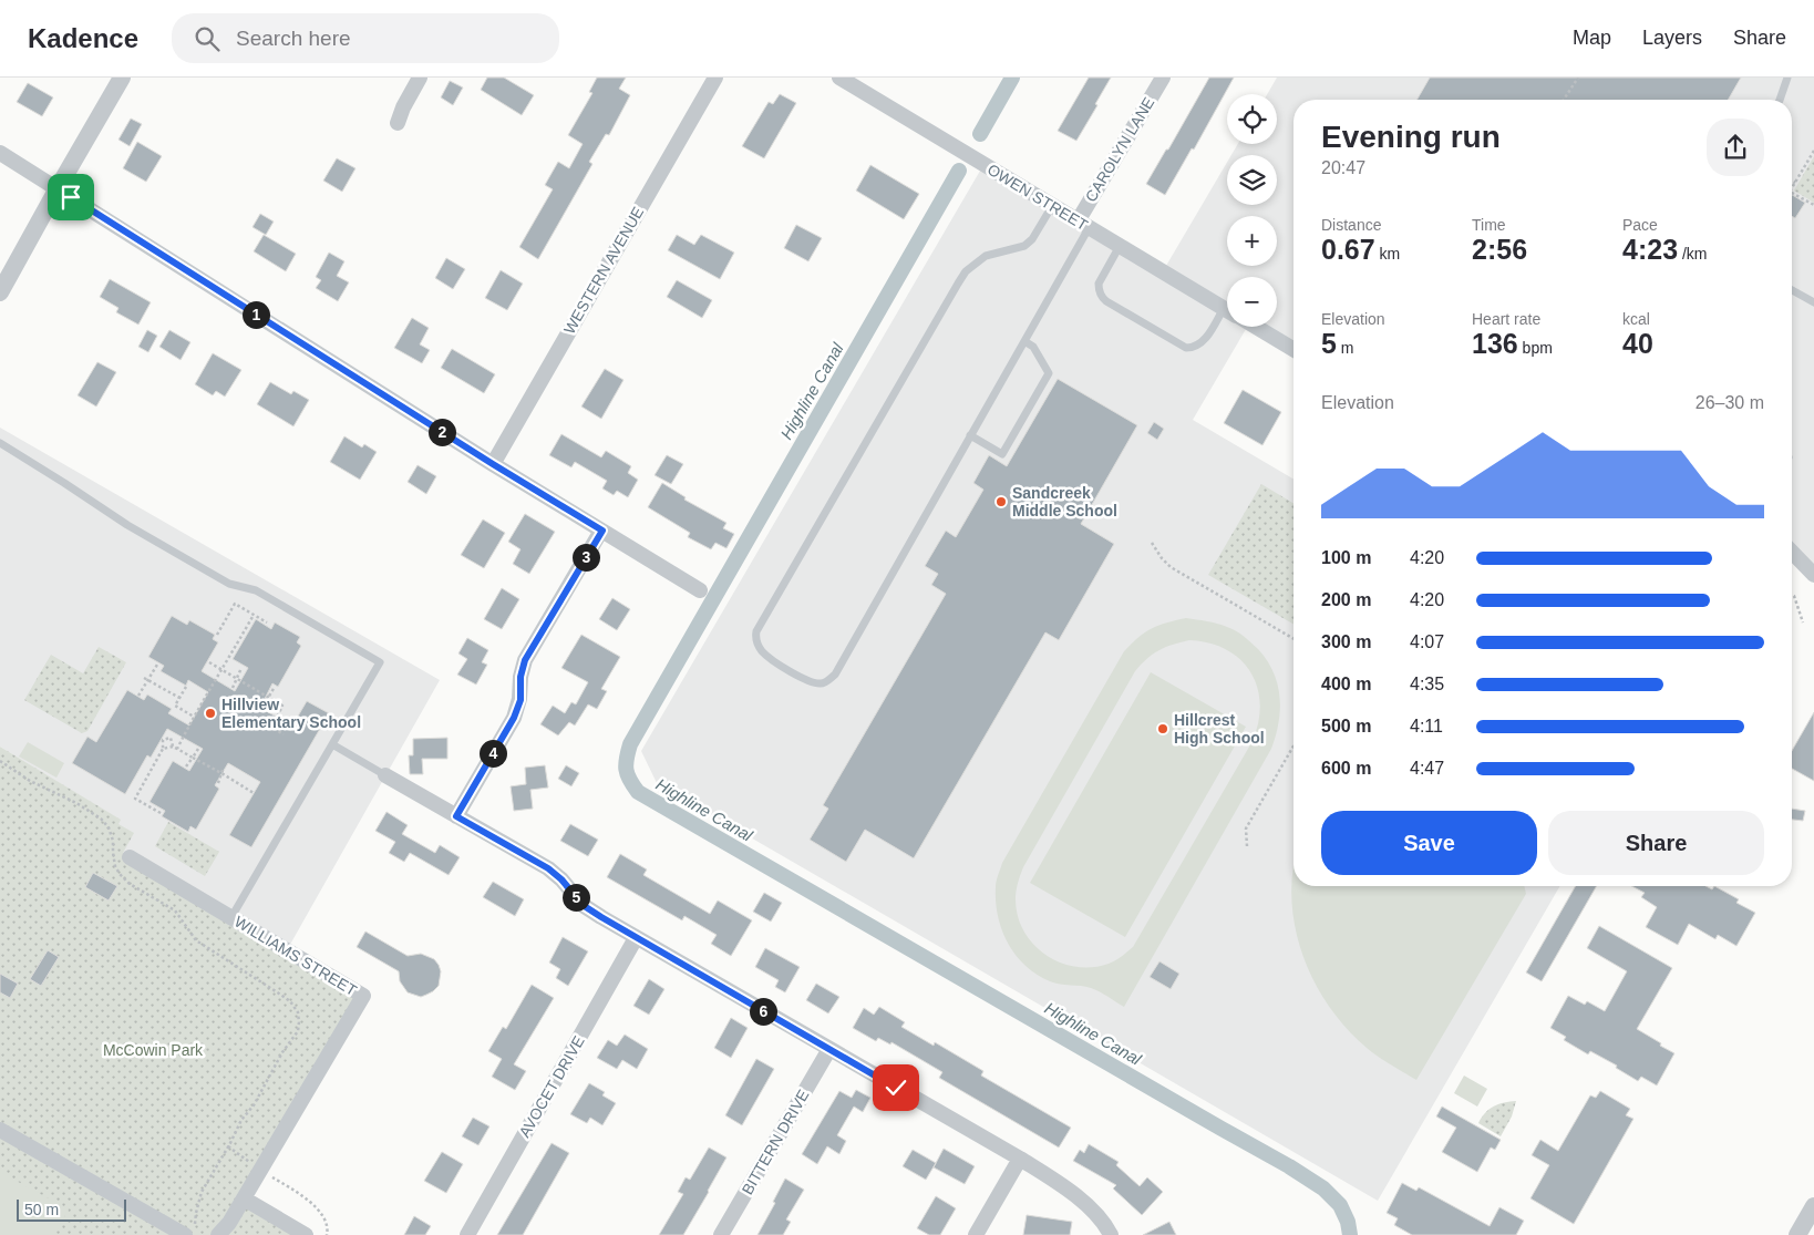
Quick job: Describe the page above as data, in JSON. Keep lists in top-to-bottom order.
{
  "streets": {
    "street": [
      "CAROLYN LANE",
      "OWEN STREET",
      "WESTERN AVENUE",
      "WILLIAMS STREET",
      "AVOCET DRIVE",
      "BITTERN DRIVE"
    ]
  },
  "crossings": [
    ["CAROLYN LANE", "OWEN STREET"]
  ],
  "water": ["Highline Canal"],
  "parks": ["McCowin Park"],
  "places": ["Sandcreek Middle School", "Hillview Elementary School", "Hillcrest High School"],
  "scale_bar": "50 m",
  "page": {
    "header": "Kadence",
    "search": "Search here",
    "nav": ["Map", "Layers", "Share"],
    "map_buttons": ["+", "−"],
    "heading": ["Evening run", "20:47"],
    "stats": [
      ["Distance", "0.67 km"],
      ["Time", "2:56"],
      ["Pace", "4:23 /km"],
      ["Elevation", "5 m"],
      ["Heart rate", "136 bpm"],
      ["kcal", "40"]
    ],
    "pins": [
      "1",
      "2",
      "3",
      "4",
      "5",
      "6"
    ],
    "chart": ["Elevation", "26–30 m"],
    "list": [
      {
        "name": "100 m",
        "note": "4:20"
      },
      {
        "name": "200 m",
        "note": "4:20"
      },
      {
        "name": "300 m",
        "note": "4:07"
      },
      {
        "name": "400 m",
        "note": "4:35"
      },
      {
        "name": "500 m",
        "note": "4:11"
      },
      {
        "name": "600 m",
        "note": "4:47"
      }
    ],
    "buttons": ["Save", "Share"],
    "scale": "50 m"
  }
}
